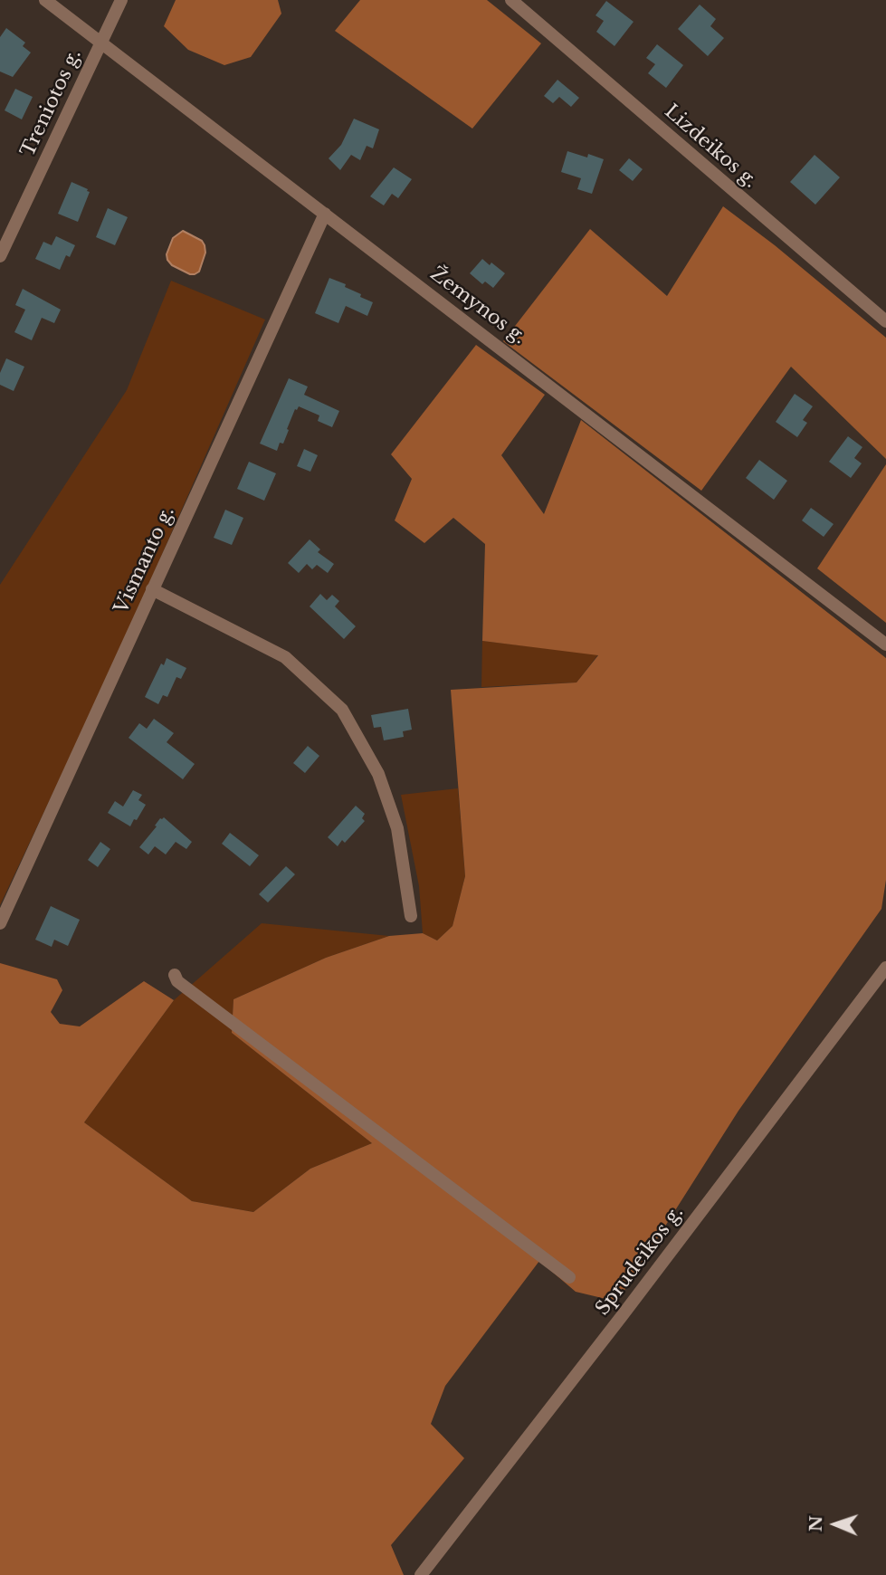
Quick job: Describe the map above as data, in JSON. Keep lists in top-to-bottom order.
{
  "streets": {
    "street": [
      "Treniotos g.",
      "Lizdeikos g.",
      "Žemynos g.",
      "Vismanto g.",
      "Sprudeikos g."
    ]
  },
  "crossings": [
    ["Treniotos g.", "Žemynos g."],
    ["Žemynos g.", "Vismanto g."]
  ],
  "north": "left"
}
